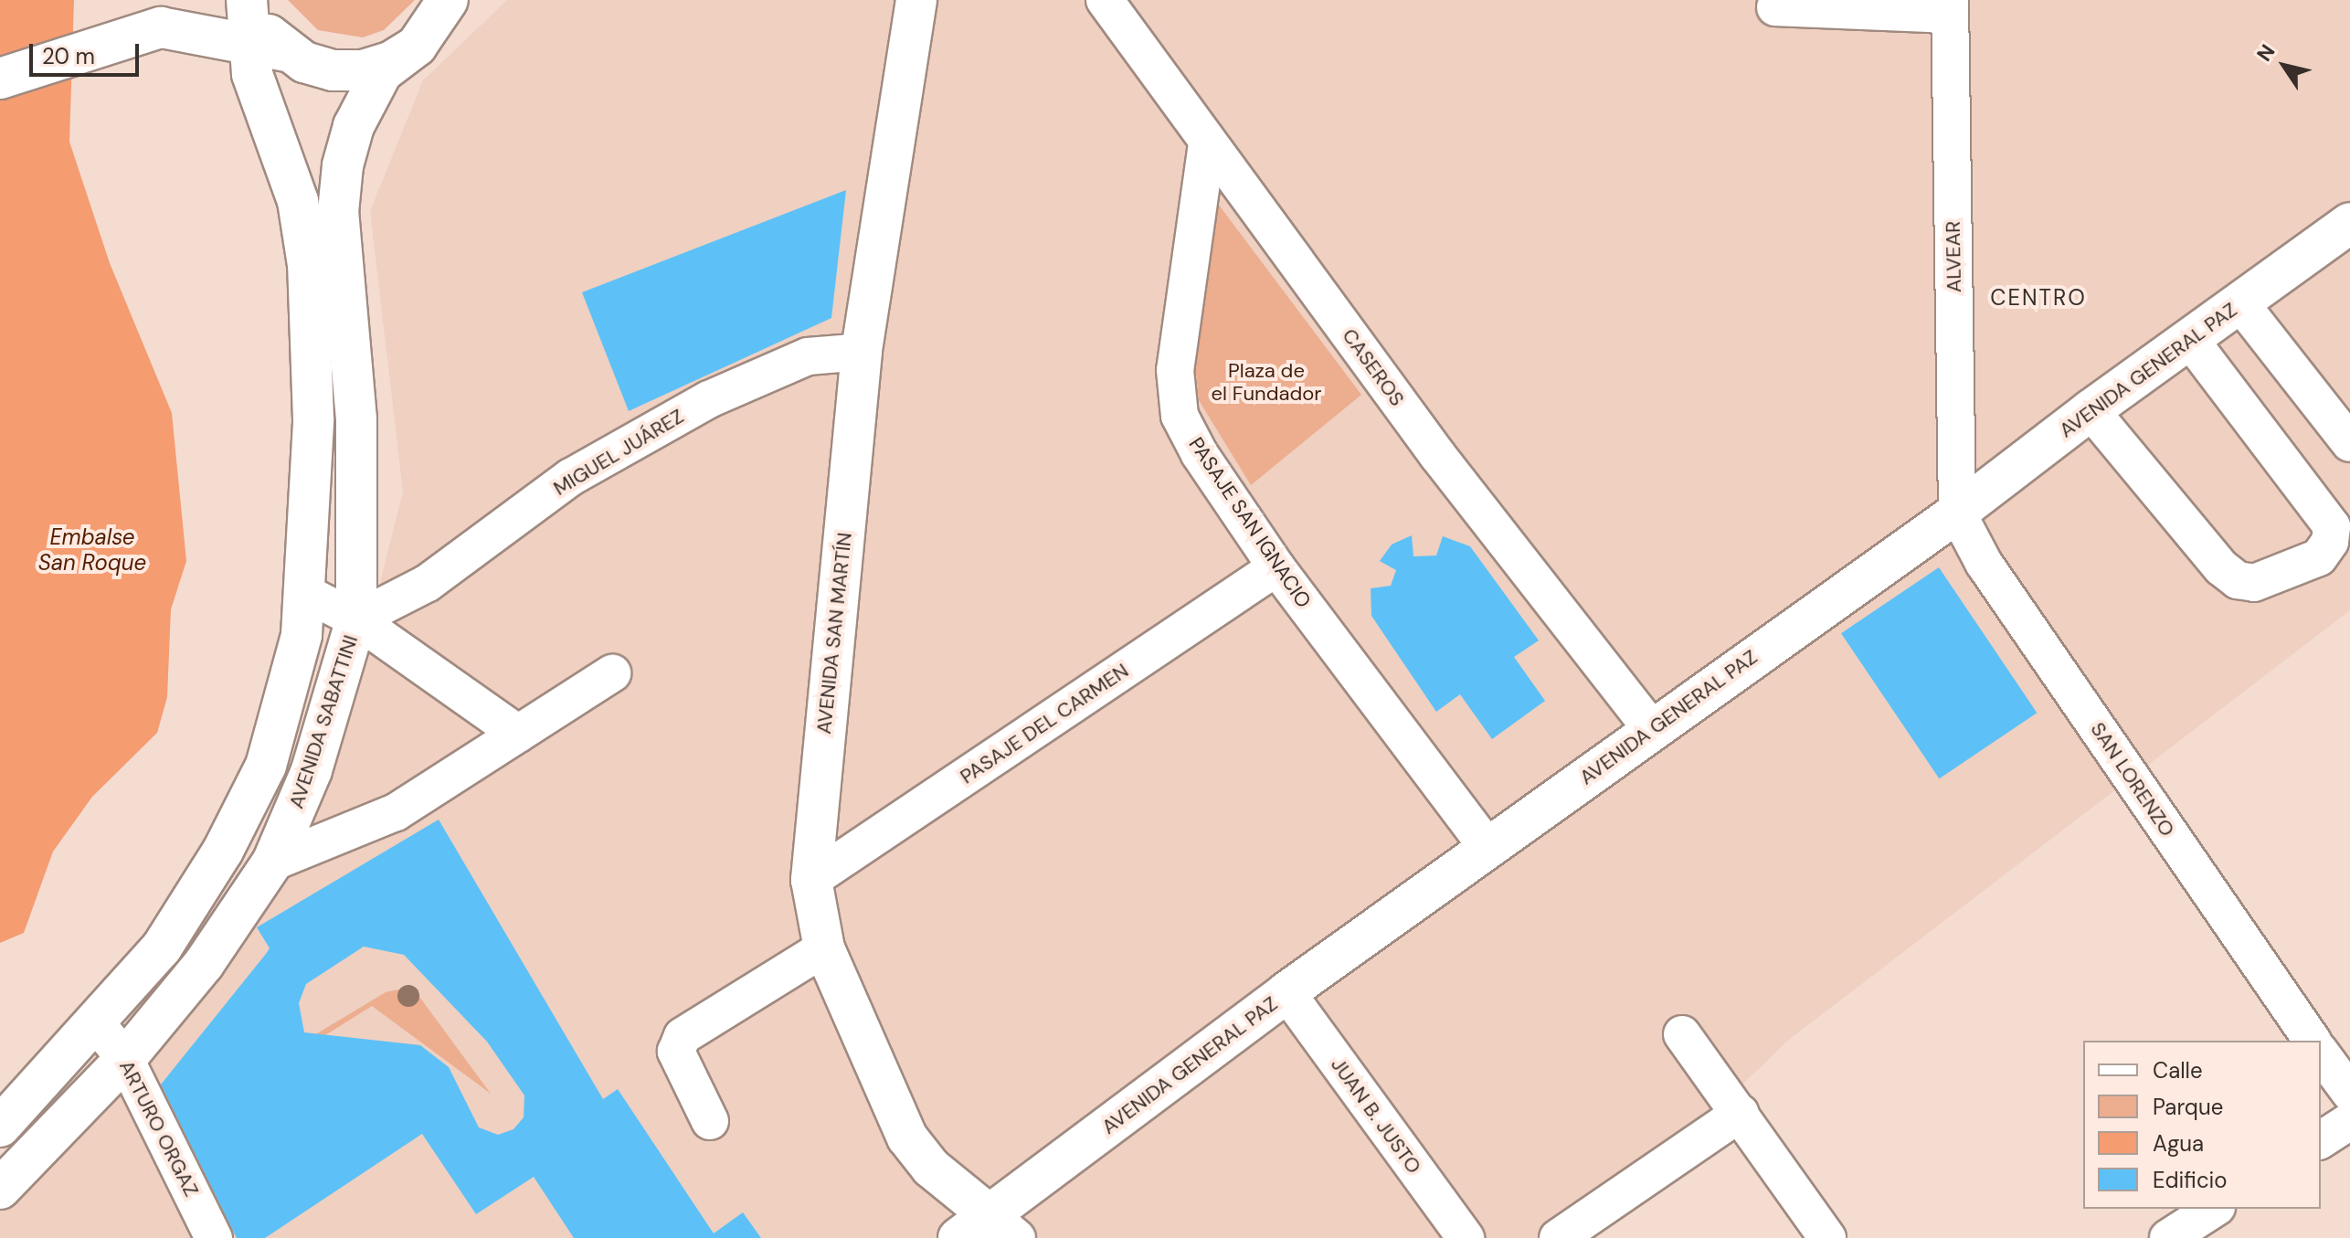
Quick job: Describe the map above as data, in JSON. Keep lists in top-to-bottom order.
{
  "streets": {
    "main road": ["AVENIDA GENERAL PAZ", "AVENIDA SAN MARTÍN", "AVENIDA SABATTINI"],
    "street": [
      "ALVEAR",
      "CASEROS",
      "MIGUEL JUÁREZ",
      "PASAJE SAN IGNACIO",
      "PASAJE DEL CARMEN",
      "SAN LORENZO",
      "JUAN B. JUSTO",
      "ARTURO ORGAZ"
    ]
  },
  "crossings": [
    ["ALVEAR", "AVENIDA GENERAL PAZ"],
    ["ALVEAR", "SAN LORENZO"],
    ["CASEROS", "AVENIDA GENERAL PAZ"],
    ["CASEROS", "PASAJE SAN IGNACIO"],
    ["AVENIDA GENERAL PAZ", "PASAJE SAN IGNACIO"],
    ["AVENIDA GENERAL PAZ", "AVENIDA SAN MARTÍN"],
    ["AVENIDA GENERAL PAZ", "SAN LORENZO"],
    ["AVENIDA GENERAL PAZ", "JUAN B. JUSTO"],
    ["MIGUEL JUÁREZ", "AVENIDA SAN MARTÍN"],
    ["MIGUEL JUÁREZ", "AVENIDA SABATTINI"],
    ["PASAJE SAN IGNACIO", "PASAJE DEL CARMEN"],
    ["AVENIDA SAN MARTÍN", "PASAJE DEL CARMEN"],
    ["AVENIDA SABATTINI", "ARTURO ORGAZ"]
  ],
  "districts": ["CENTRO"],
  "water": ["Embalse San Roque"],
  "parks": ["Plaza de el Fundador"],
  "legend": [
    "Calle",
    "Parque",
    "Agua",
    "Edificio"
  ],
  "scale_bar": "20 m",
  "north": "top left"
}
